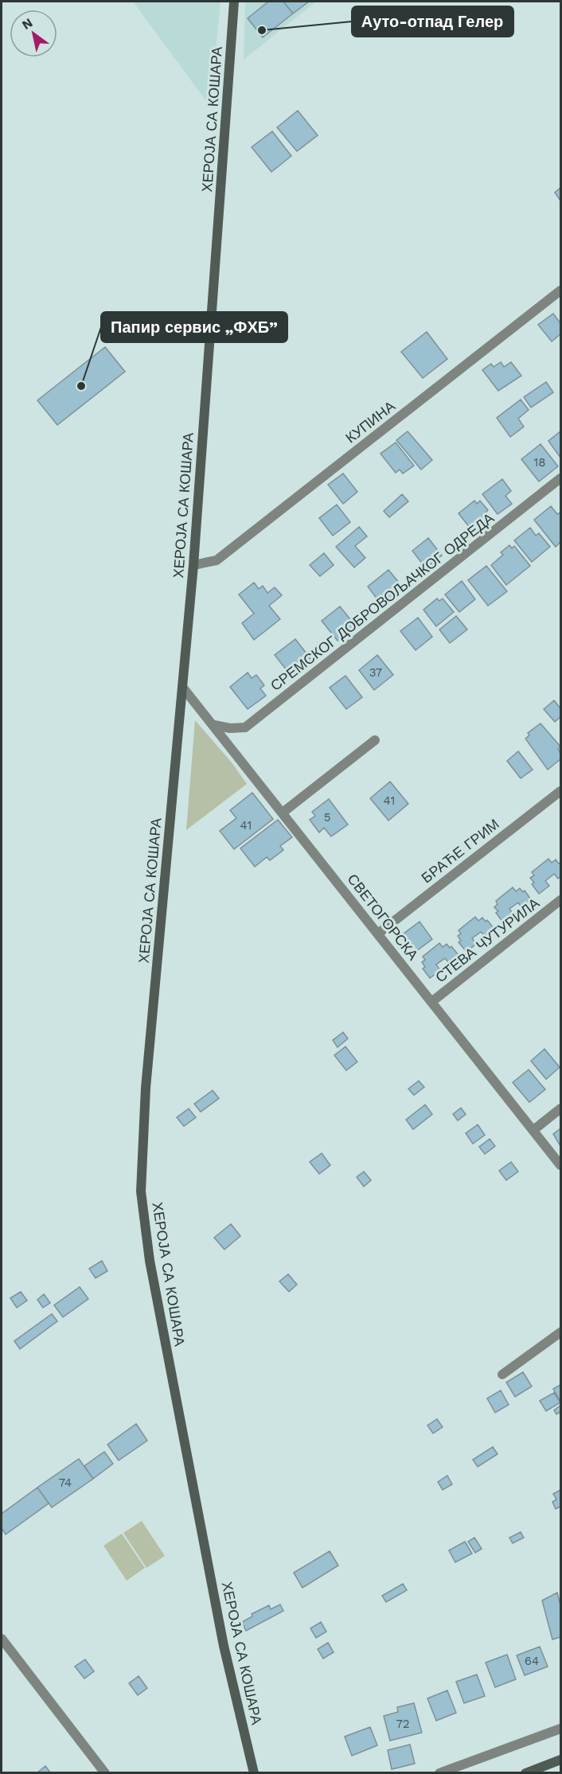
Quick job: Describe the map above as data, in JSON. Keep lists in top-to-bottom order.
{
  "streets": {
    "street": [
      "ХЕРОЈА СА КОШАРА",
      "КУПИНА",
      "СРЕМСКОГ ДОБРОВОЉАЧКОГ ОДРЕДА",
      "БРАЋЕ ГРИМ",
      "СВЕТОГОРСКА",
      "СТЕВА ЧУТУРИЛА"
    ]
  },
  "crossings": [
    ["ХЕРОЈА СА КОШАРА", "КУПИНА"],
    ["ХЕРОЈА СА КОШАРА", "СВЕТОГОРСКА"],
    ["СРЕМСКОГ ДОБРОВОЉАЧКОГ ОДРЕДА", "СВЕТОГОРСКА"],
    ["БРАЋЕ ГРИМ", "СВЕТОГОРСКА"],
    ["СВЕТОГОРСКА", "СТЕВА ЧУТУРИЛА"]
  ],
  "places": ["Ауто-отпад Гелер", "Папир сервис „ФХБ”"],
  "house_numbers": [
    "18",
    "37",
    "41",
    "5",
    "41",
    "74",
    "64",
    "72"
  ],
  "north": "top left"
}
